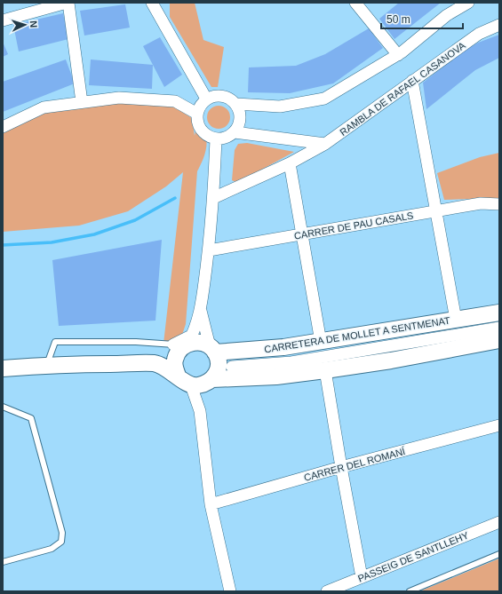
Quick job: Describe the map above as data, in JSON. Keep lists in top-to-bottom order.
{
  "streets": {
    "street": [
      "RAMBLA DE RAFAEL CASANOVA",
      "CARRER DE PAU CASALS",
      "CARRETERA DE MOLLET A SENTMENAT",
      "CARRER DEL ROMANÍ",
      "PASSEIG DE SANTLLEHY"
    ]
  },
  "scale_bar": "50 m",
  "north": "right"
}
